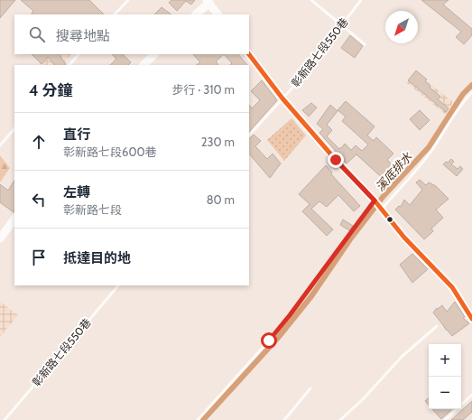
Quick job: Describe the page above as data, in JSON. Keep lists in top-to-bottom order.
{
  "streets": {
    "lane": ["彰新路七段550巷"]
  },
  "water": ["溪底排水"],
  "north": "bottom left",
  "page": {
    "search": "搜尋地點",
    "heading": ["4 分鐘", "步行 · 310 m"],
    "list": [
      ["直行", "彰新路七段600巷", "230 m"],
      ["左轉", "彰新路七段", "80 m"],
      "抵達目的地"
    ],
    "map_buttons": ["+", "−"]
  }
}
